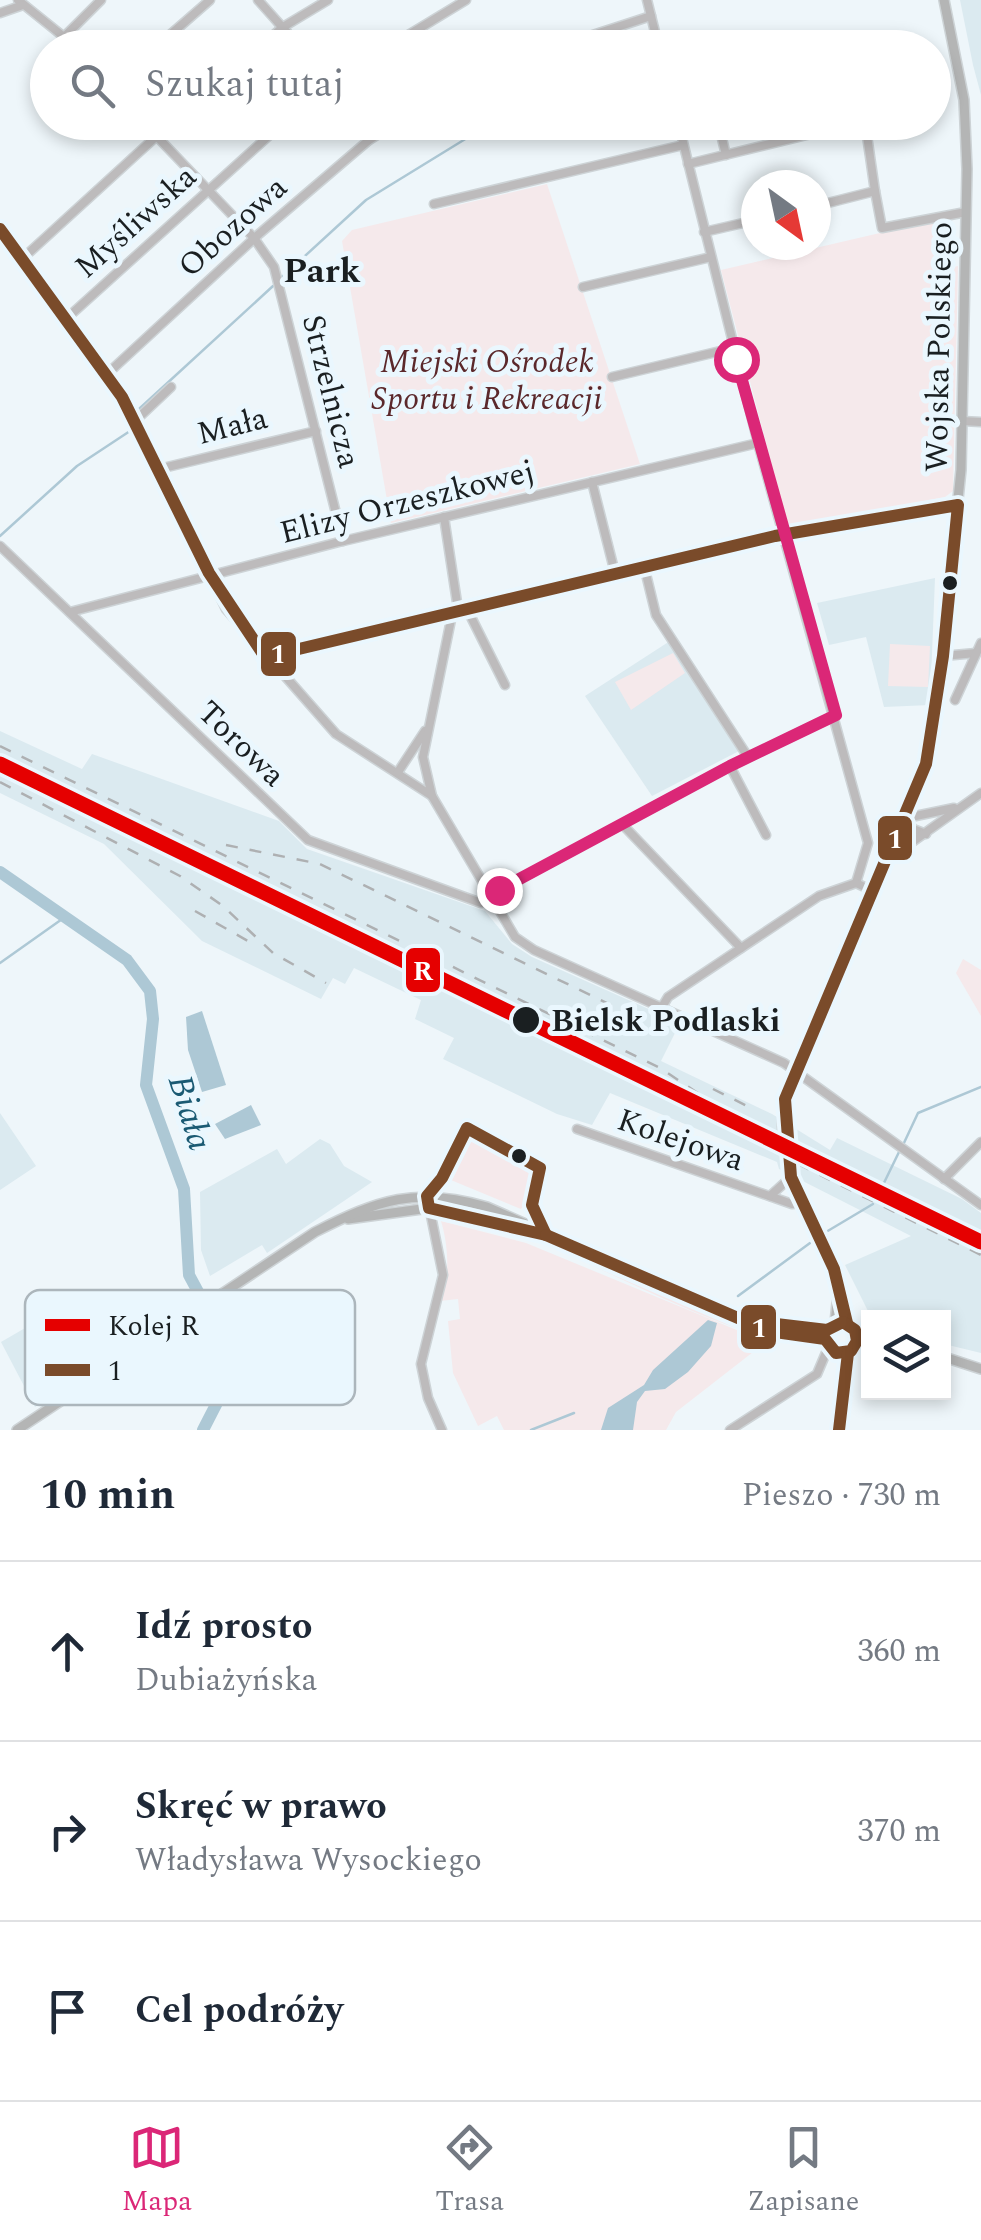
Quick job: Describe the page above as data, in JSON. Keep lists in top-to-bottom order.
{
  "streets": {
    "main road": ["Wojska Polskiego"],
    "street": [
      "Myśliwska",
      "Obozowa",
      "Strzelnicza",
      "Mała",
      "Elizy Orzeszkowej",
      "Torowa",
      "Kolejowa"
    ]
  },
  "crossings": [
    ["Myśliwska", "Strzelnicza"],
    ["Obozowa", "Strzelnicza"],
    ["Wojska Polskiego", "Kolejowa"],
    ["Strzelnicza", "Mała"],
    ["Strzelnicza", "Elizy Orzeszkowej"],
    ["Elizy Orzeszkowej", "Torowa"]
  ],
  "districts": ["Park"],
  "water": ["Biała"],
  "parks": ["Miejski Ośrodek Sportu i Rekreacji"],
  "places": ["Bielsk Podlaski"],
  "lines": ["transit line 1", "rail line R"],
  "legend": ["Kolej R", "1"],
  "north": "bottom right",
  "page": {
    "search": "Szukaj tutaj",
    "heading": ["10 min", "Pieszo · 730 m"],
    "list": [
      ["Idź prosto", "Dubiażyńska", "360 m"],
      ["Skręć w prawo", "Władysława Wysockiego", "370 m"],
      "Cel podróży"
    ],
    "nav": ["Mapa", "Trasa", "Zapisane"]
  }
}
